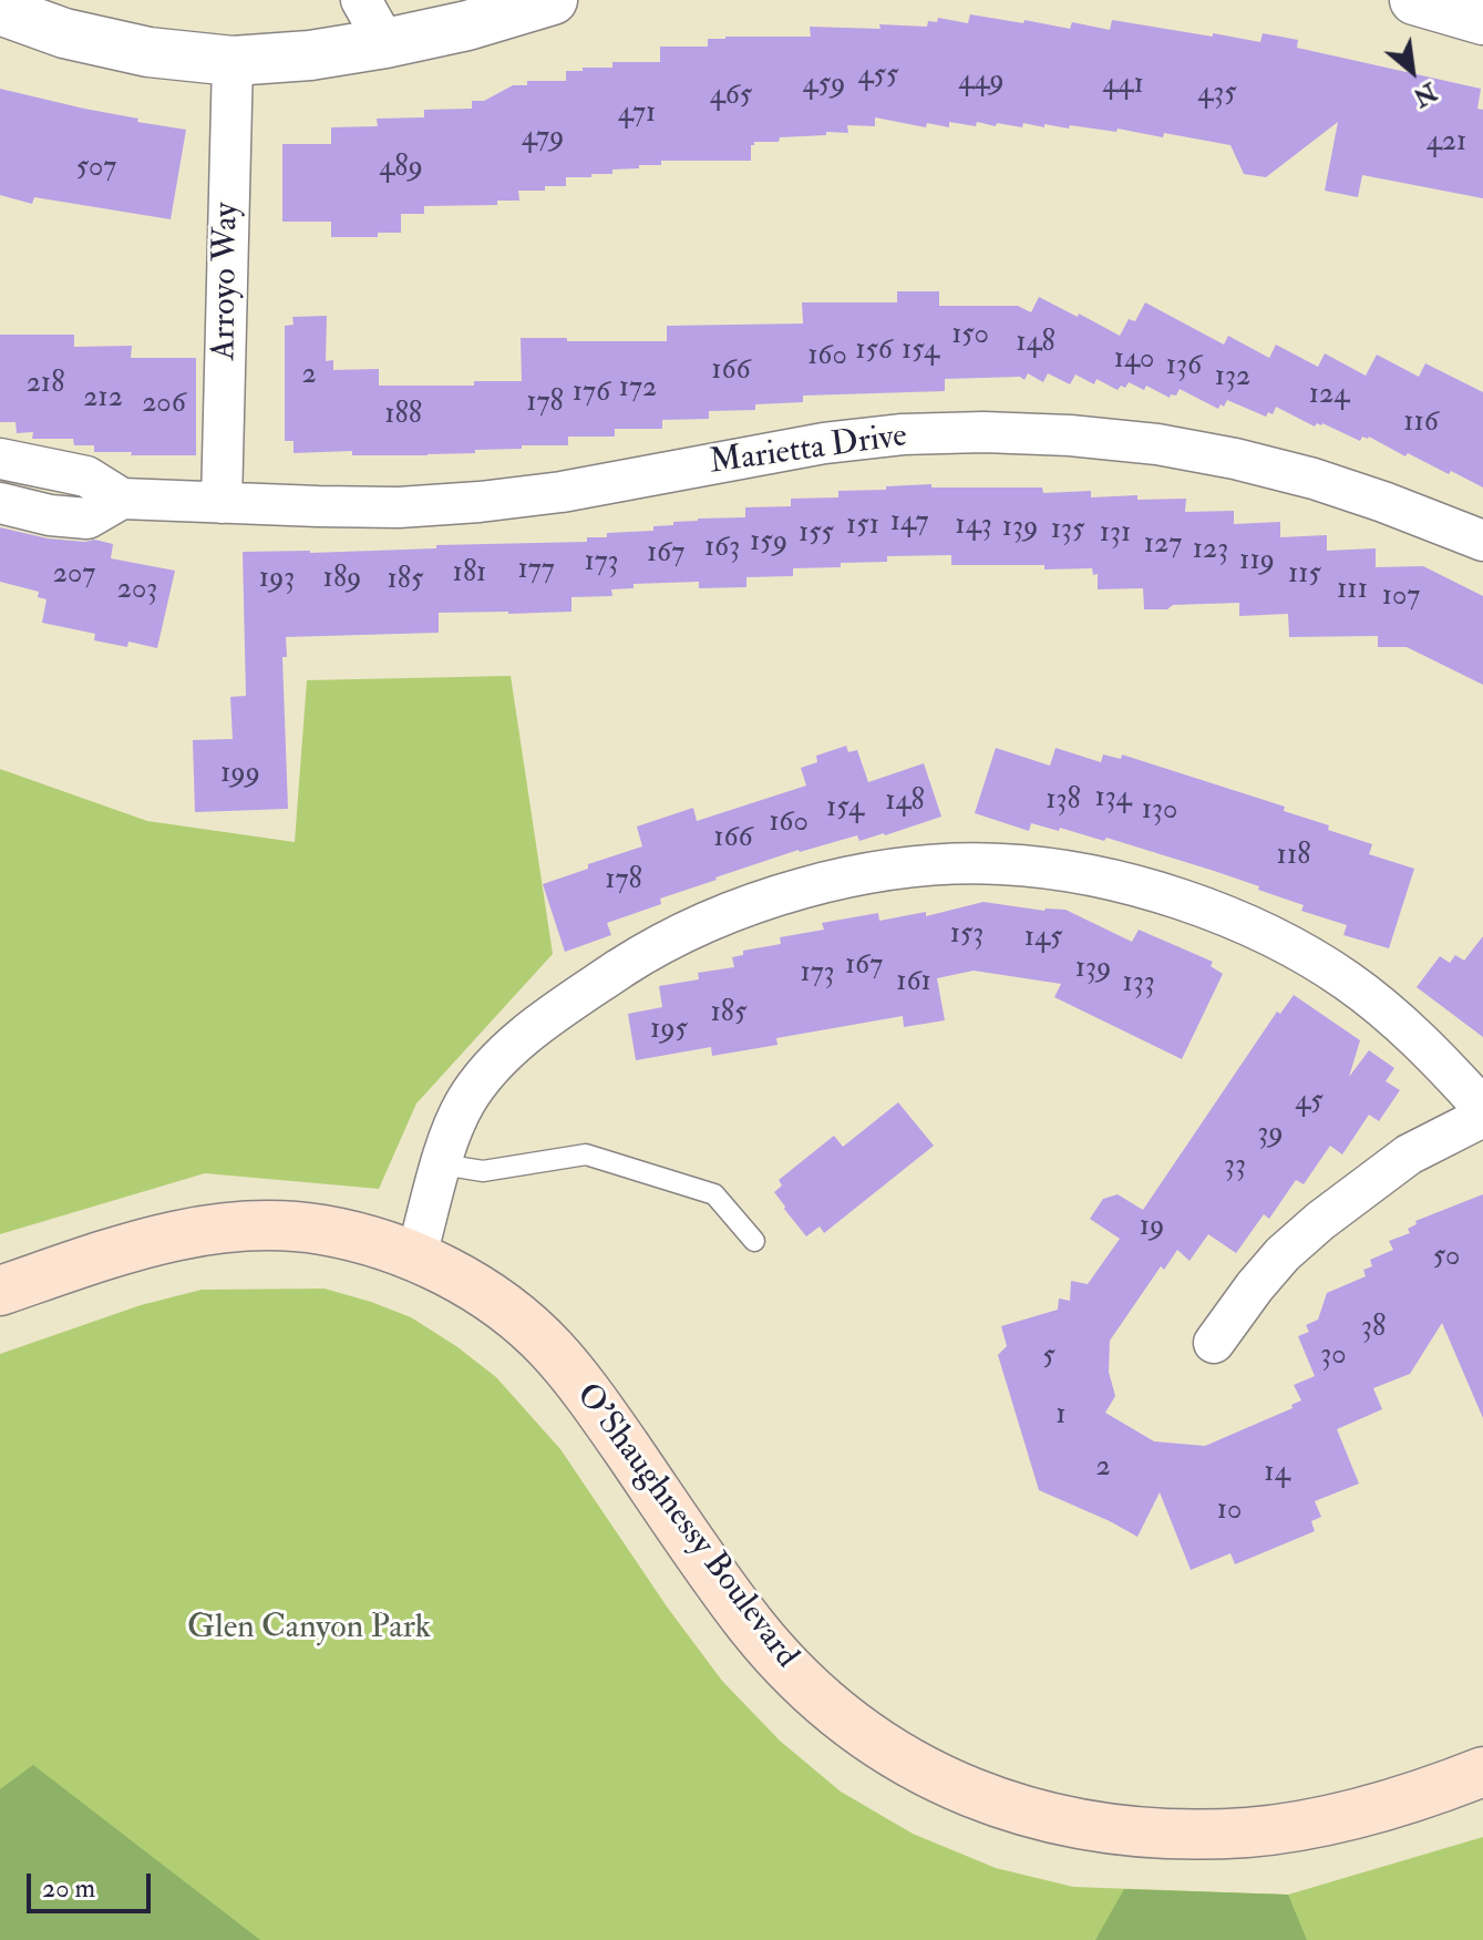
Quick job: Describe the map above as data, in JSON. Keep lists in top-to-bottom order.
{
  "streets": {
    "main road": ["O'Shaughnessy Boulevard"],
    "street": ["Arroyo Way", "Marietta Drive"]
  },
  "crossings": [
    ["Arroyo Way", "Marietta Drive"]
  ],
  "parks": ["Glen Canyon Park"],
  "house_numbers": [
    "455",
    "449",
    "459",
    "441",
    "435",
    "465",
    "471",
    "479",
    "421",
    "507",
    "489",
    "150",
    "148",
    "156",
    "154",
    "160",
    "140",
    "136",
    "166",
    "2",
    "132",
    "218",
    "172",
    "176",
    "124",
    "212",
    "178",
    "206",
    "188",
    "116",
    "147",
    "151",
    "143",
    "139",
    "135",
    "155",
    "131",
    "159",
    "127",
    "163",
    "123",
    "167",
    "119",
    "173",
    "177",
    "181",
    "207",
    "115",
    "193",
    "189",
    "185",
    "203",
    "111",
    "107",
    "199",
    "134",
    "138",
    "148",
    "154",
    "130",
    "160",
    "166",
    "118",
    "178",
    "153",
    "145",
    "167",
    "139",
    "173",
    "161",
    "133",
    "185",
    "195",
    "45",
    "39",
    "33",
    "19",
    "50",
    "38",
    "30",
    "5",
    "1",
    "2",
    "14",
    "10"
  ],
  "scale_bar": "20 m",
  "north": "bottom right"
}
